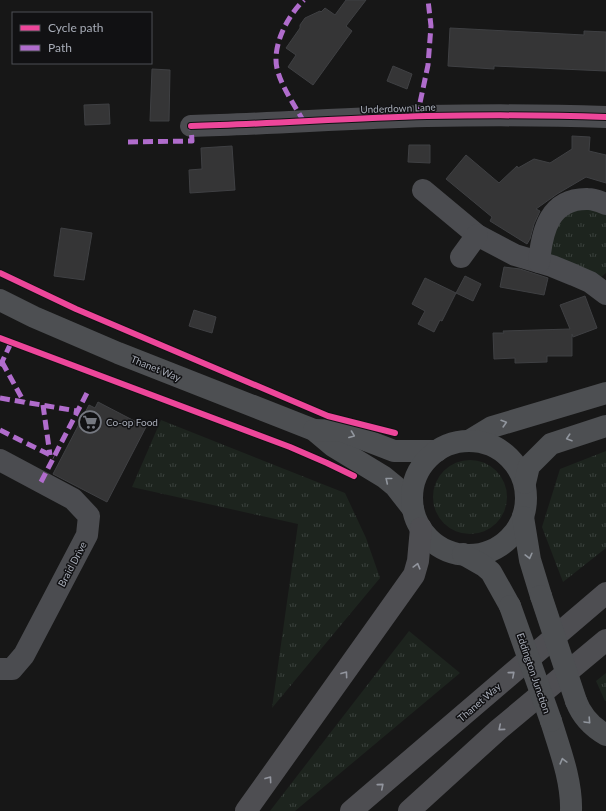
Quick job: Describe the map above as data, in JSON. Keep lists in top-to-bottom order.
{
  "streets": {
    "highway": ["Thanet Way"],
    "main road": ["Eddington Junction"],
    "street": ["Underdown Lane", "Braid Drive"]
  },
  "crossings": [
    ["Thanet Way", "Eddington Junction"]
  ],
  "places": {
    "supermarket": ["Co-op Food"]
  },
  "legend": ["Cycle path", "Path"]
}
